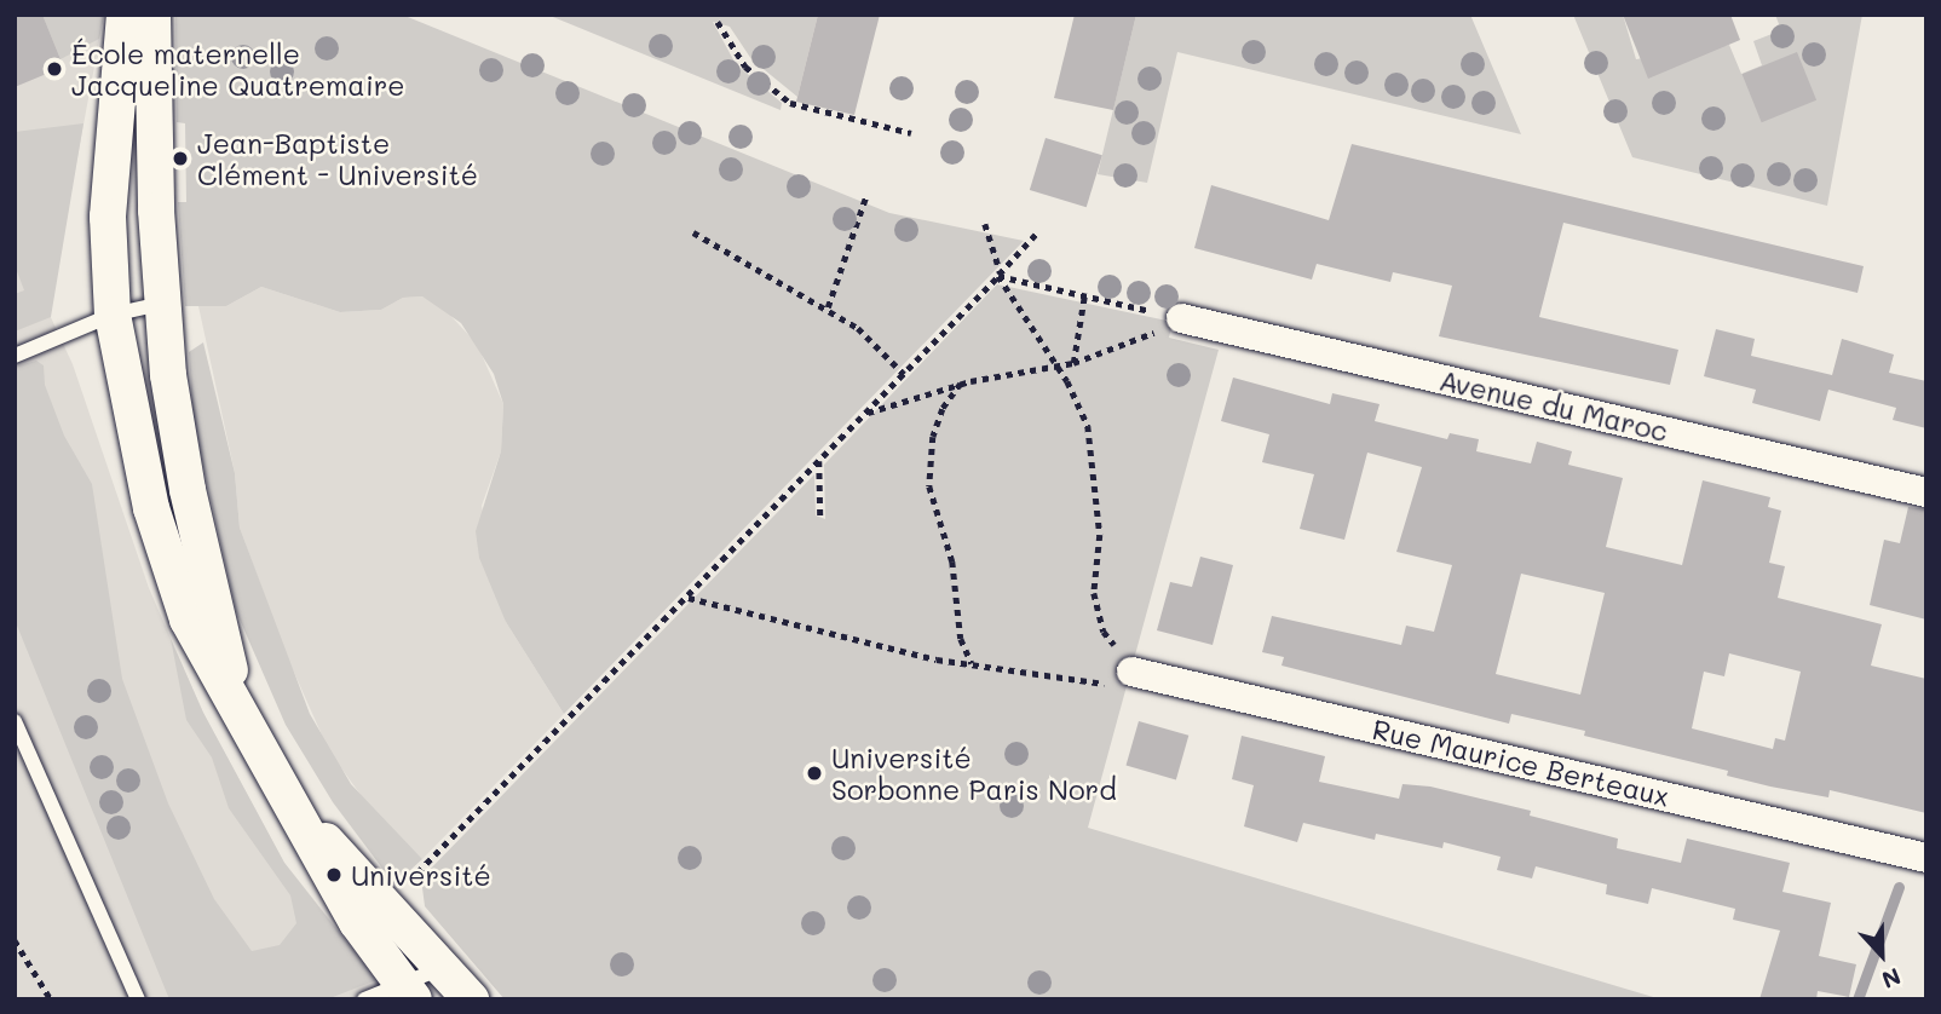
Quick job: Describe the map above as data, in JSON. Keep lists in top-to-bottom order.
{
  "streets": {
    "street": ["Avenue du Maroc", "Rue Maurice Berteaux"]
  },
  "places": [
    "École maternelle Jacqueline Quatremaire",
    "Jean-Baptiste Clément - Université",
    "Université Sorbonne Paris Nord",
    "Université"
  ],
  "north": "bottom"
}
